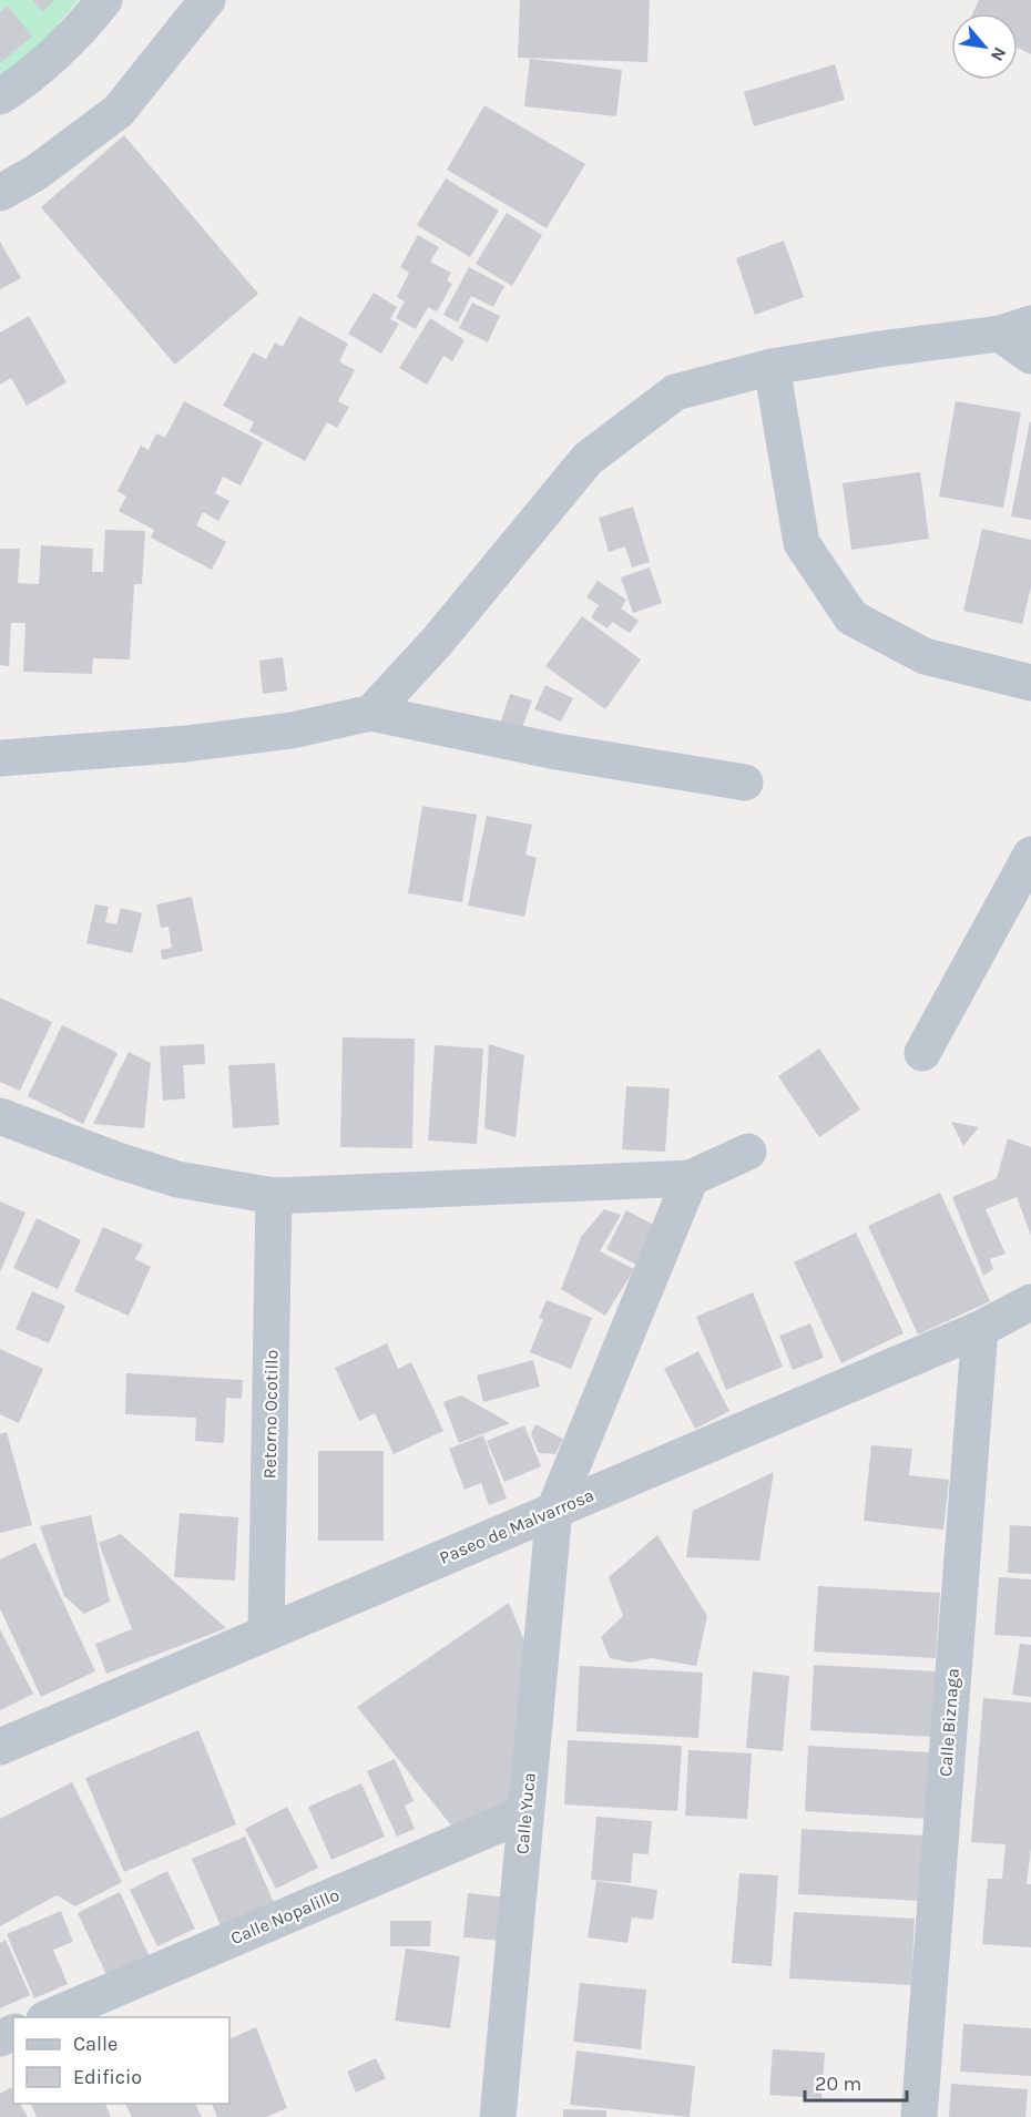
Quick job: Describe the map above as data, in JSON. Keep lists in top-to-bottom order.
{
  "streets": {
    "street": [
      "Retorno Ocotillo",
      "Paseo de Malvarrosa",
      "Calle Biznaga",
      "Calle Yuca",
      "Calle Nopalillo"
    ]
  },
  "crossings": [
    ["Retorno Ocotillo", "Paseo de Malvarrosa"],
    ["Paseo de Malvarrosa", "Calle Biznaga"],
    ["Paseo de Malvarrosa", "Calle Yuca"],
    ["Calle Yuca", "Calle Nopalillo"]
  ],
  "legend": ["Calle", "Edificio"],
  "scale_bar": "20 m",
  "north": "bottom right"
}
